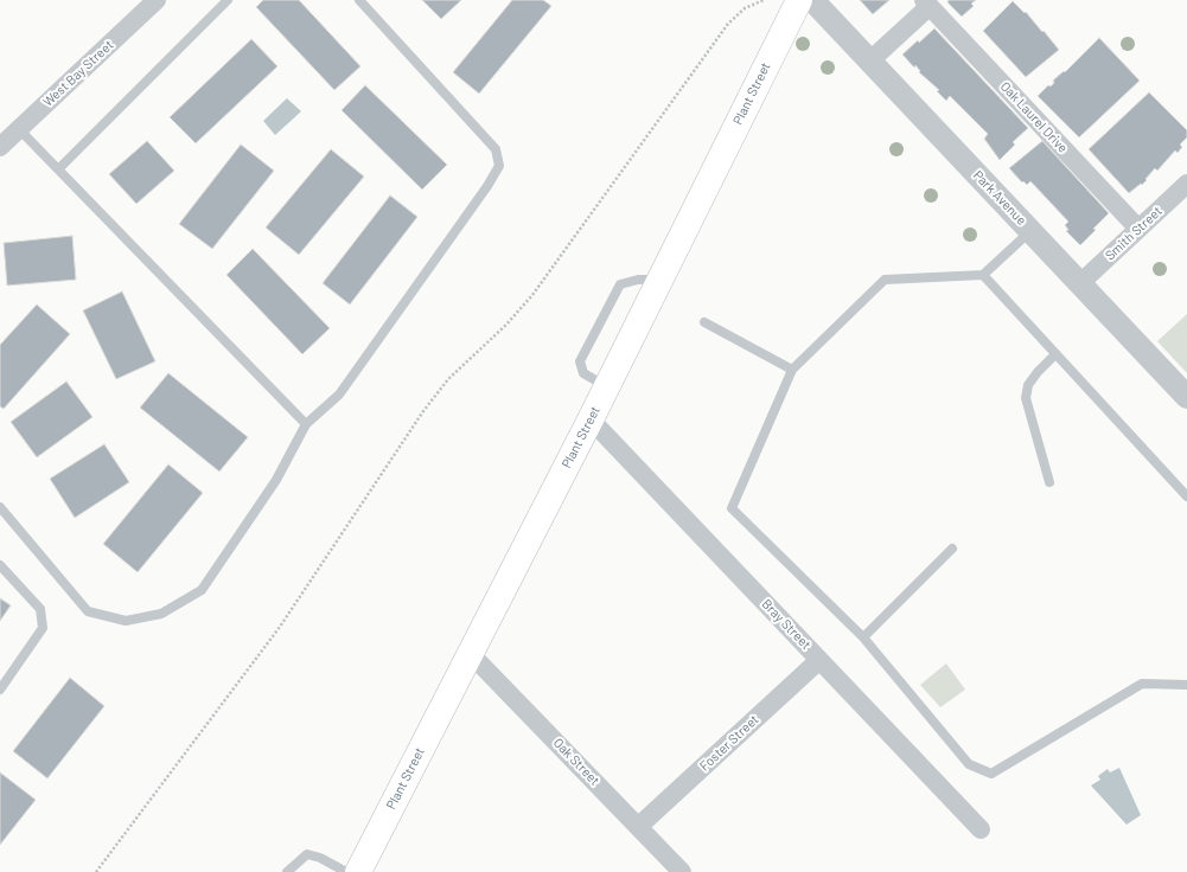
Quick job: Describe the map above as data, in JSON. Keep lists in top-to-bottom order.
{
  "streets": {
    "main road": ["Plant Street"],
    "street": [
      "West Bay Street",
      "Oak Laurel Drive",
      "Park Avenue",
      "Smith Street",
      "Bray Street",
      "Foster Street",
      "Oak Street"
    ]
  },
  "crossings": [
    ["Plant Street", "Bray Street"],
    ["Plant Street", "Oak Street"],
    ["Oak Laurel Drive", "Smith Street"],
    ["Park Avenue", "Smith Street"],
    ["Bray Street", "Foster Street"],
    ["Foster Street", "Oak Street"]
  ]
}
